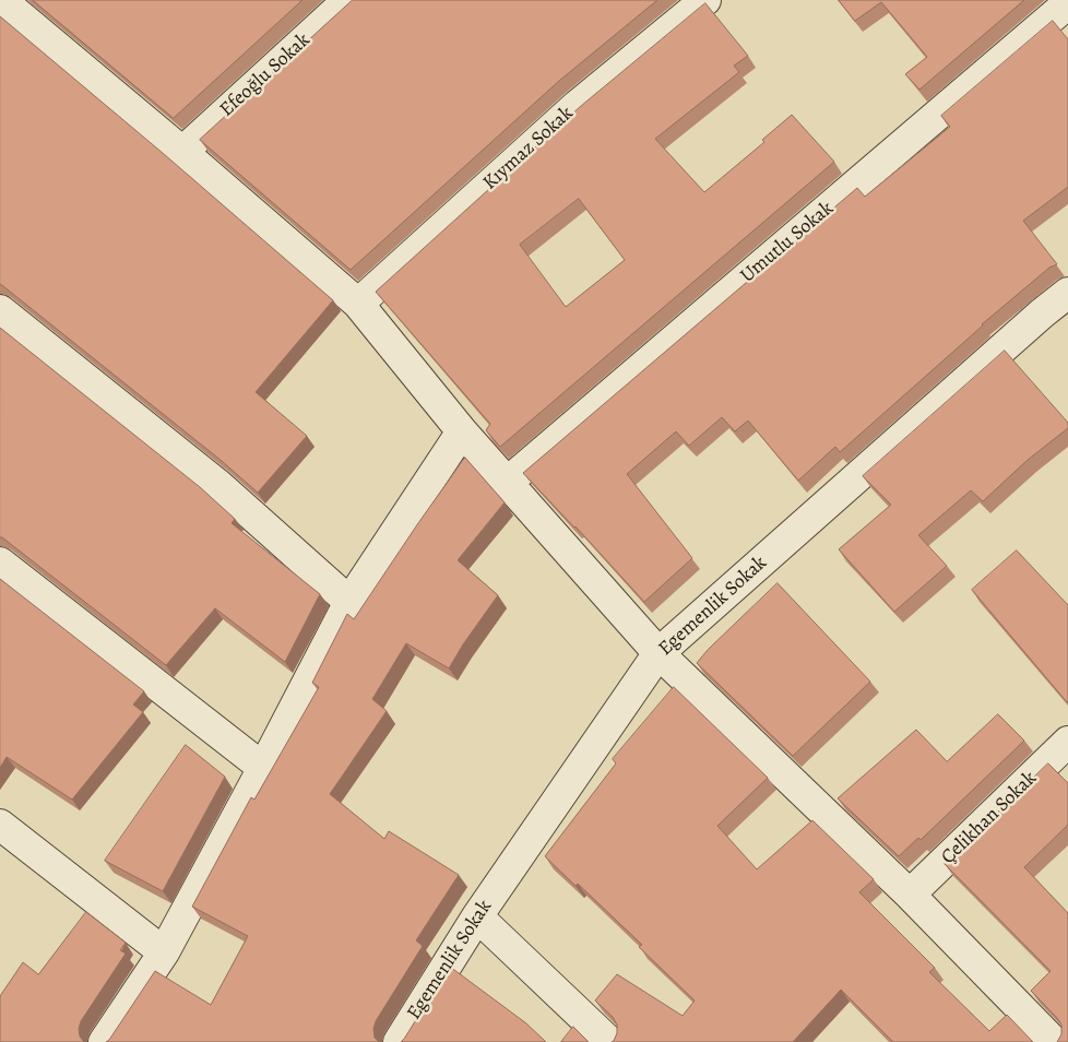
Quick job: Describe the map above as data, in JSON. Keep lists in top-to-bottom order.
{
  "streets": {
    "street": [
      "Efeoğlu Sokak",
      "Kıymaz Sokak",
      "Umutlu Sokak",
      "Egemenlik Sokak",
      "Çelikhan Sokak"
    ]
  }
}
